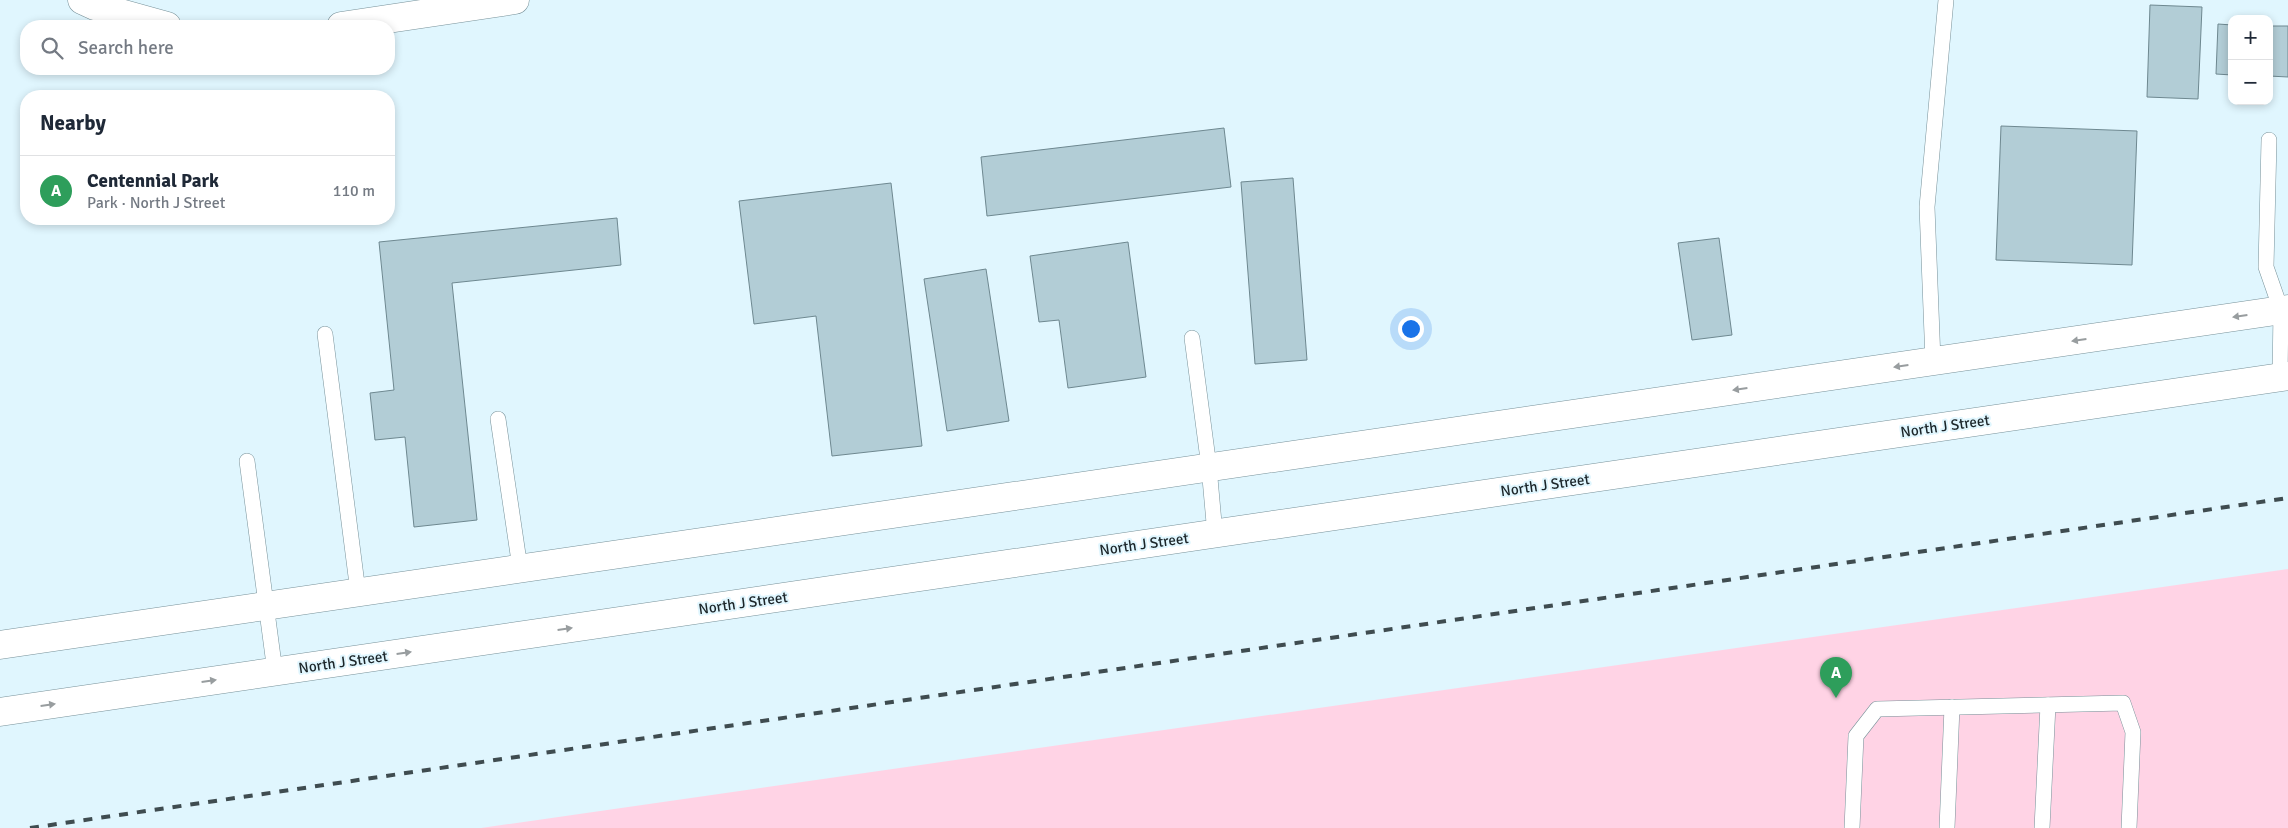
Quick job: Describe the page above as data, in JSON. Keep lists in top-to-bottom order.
{
  "streets": {
    "main road": ["North J Street"]
  },
  "page": {
    "map_buttons": ["+", "−"],
    "search": "Search here",
    "heading": "Nearby",
    "list": [
      {
        "mark": "A",
        "name": "Centennial Park",
        "note": "Park · North J Street",
        "value": "110 m"
      }
    ],
    "pins": "A"
  }
}
